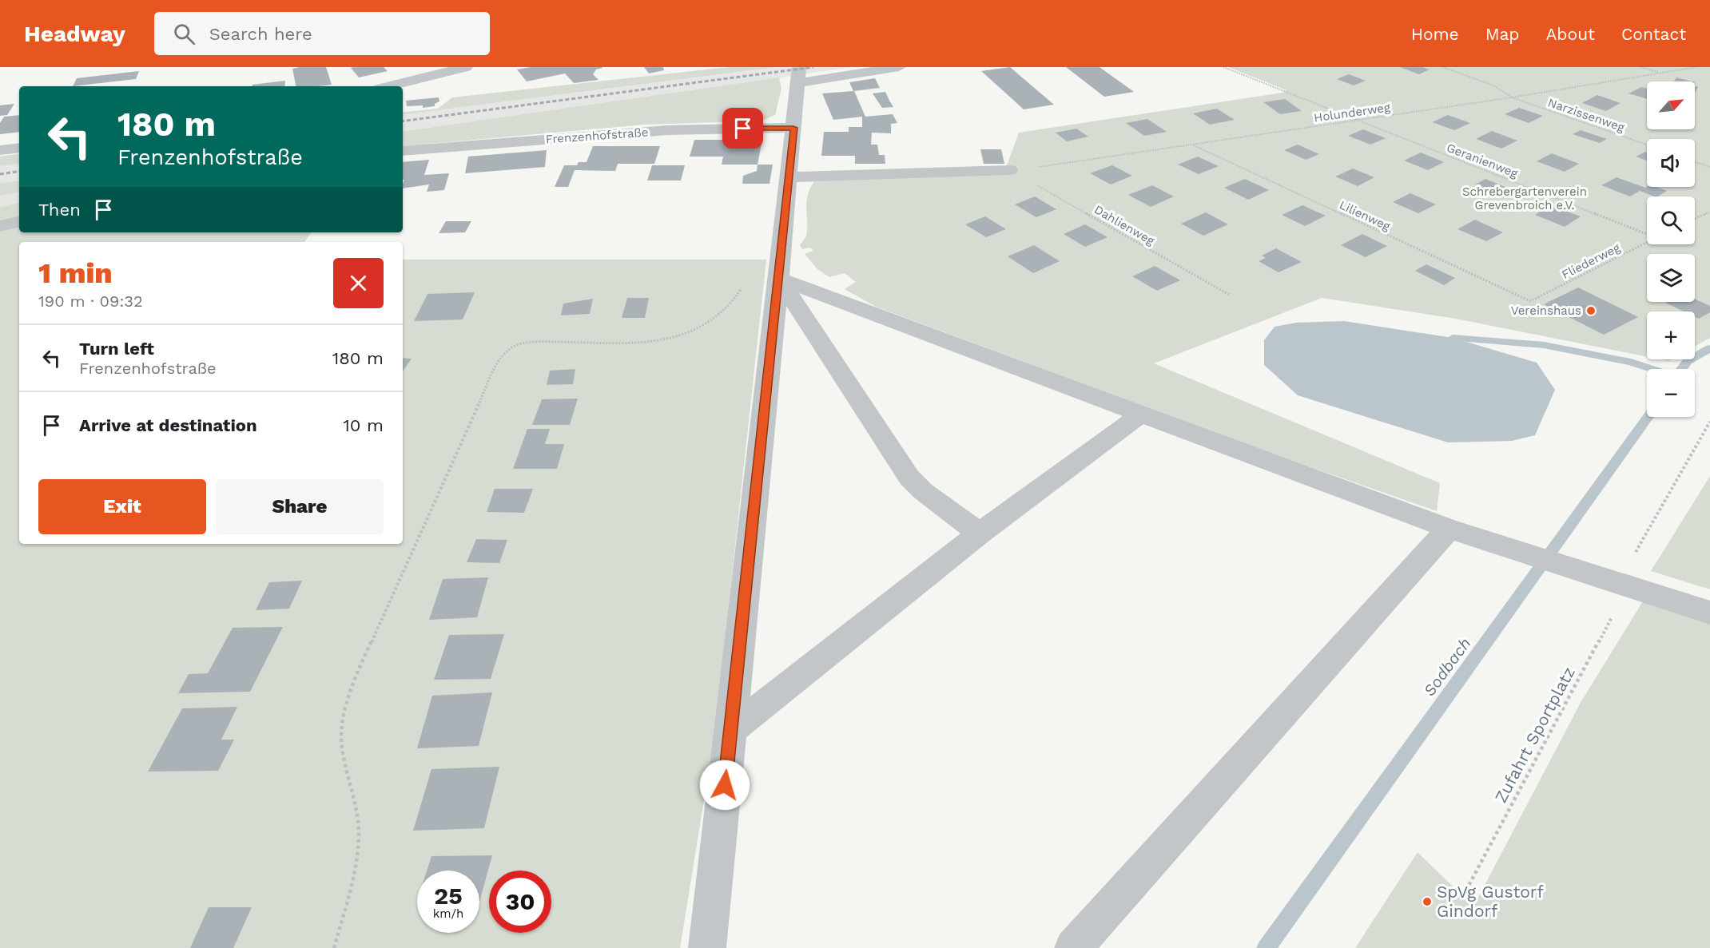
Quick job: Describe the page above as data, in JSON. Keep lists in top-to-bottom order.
{
  "streets": {
    "street": ["Frenzenhofstraße"],
    "path": [
      "Holunderweg",
      "Narzissenweg",
      "Geranienweg",
      "Lilienweg",
      "Dahlienweg",
      "Fliederweg",
      "Zufahrt Sportplatz"
    ]
  },
  "crossings": [
    ["Holunderweg", "Narzissenweg"],
    ["Holunderweg", "Geranienweg"],
    ["Holunderweg", "Lilienweg"],
    ["Holunderweg", "Dahlienweg"],
    ["Lilienweg", "Fliederweg"]
  ],
  "water": ["Sodbach"],
  "parks": ["Schrebergartenverein Grevenbroich e.V."],
  "places": ["Vereinshaus", "SpVg Gustorf Gindorf"],
  "north": "top right",
  "page": {
    "header": "Headway",
    "search": "Search here",
    "nav": [
      "Home",
      "Map",
      "About",
      "Contact"
    ],
    "map_buttons": ["+", "−"],
    "turn": ["180 m", "Frenzenhofstraße"],
    "then": "Then",
    "heading": ["1 min", "190 m · 09:32"],
    "list": [
      {
        "name": "Turn left",
        "note": "Frenzenhofstraße",
        "value": "180 m"
      },
      {
        "name": "Arrive at destination",
        "value": "10 m"
      }
    ],
    "buttons": ["Exit", "Share"],
    "speed": "25 km/h",
    "limit": "30"
  }
}
